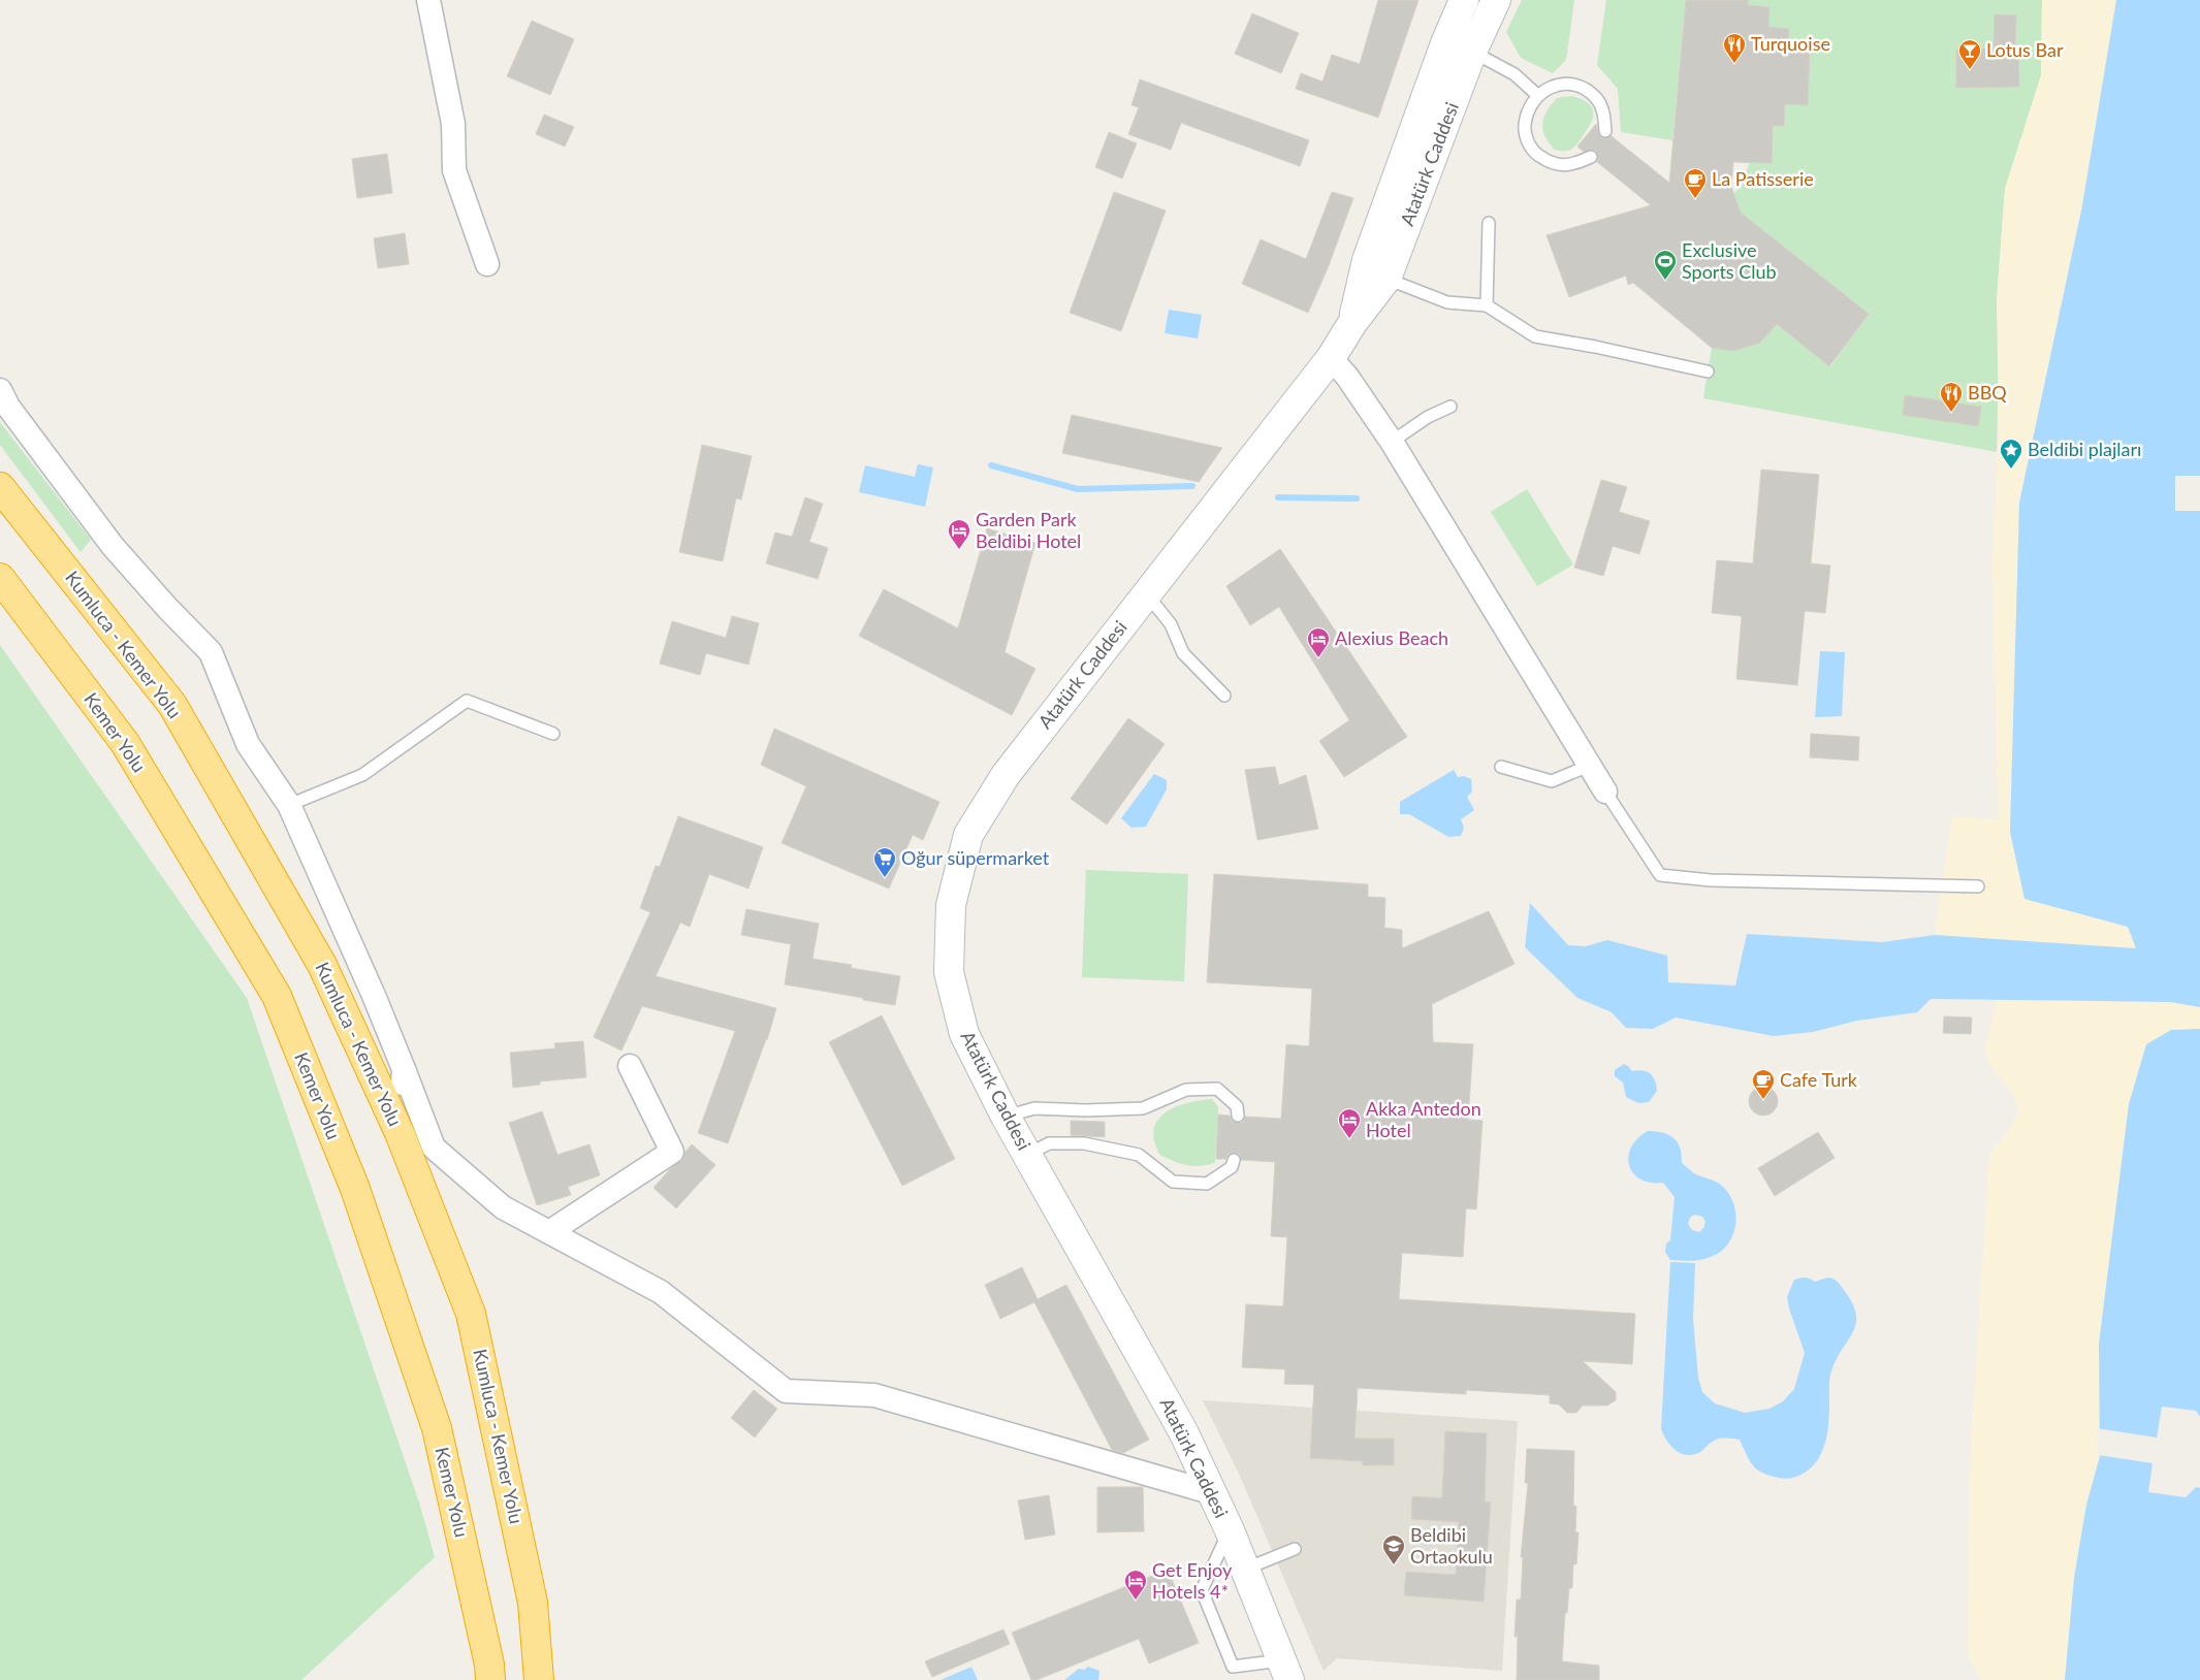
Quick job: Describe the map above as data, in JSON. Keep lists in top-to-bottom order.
{
  "streets": {
    "highway": ["Kumluca - Kemer Yolu", "Kemer Yolu"],
    "street": ["Atatürk Caddesi"]
  },
  "places": {
    "restaurant": ["Turquoise", "BBQ"],
    "bar": ["Lotus Bar"],
    "cafe": ["La Patisserie", "Cafe Turk"],
    "sports": ["Exclusive Sports Club"],
    "place": ["Beldibi plajları"],
    "hotel": [
      "Garden Park Beldibi Hotel",
      "Alexius Beach",
      "Akka Antedon Hotel",
      "Get Enjoy Hotels 4*"
    ],
    "supermarket": ["Oğur süpermarket"],
    "school or university": ["Beldibi Ortaokulu"]
  }
}
